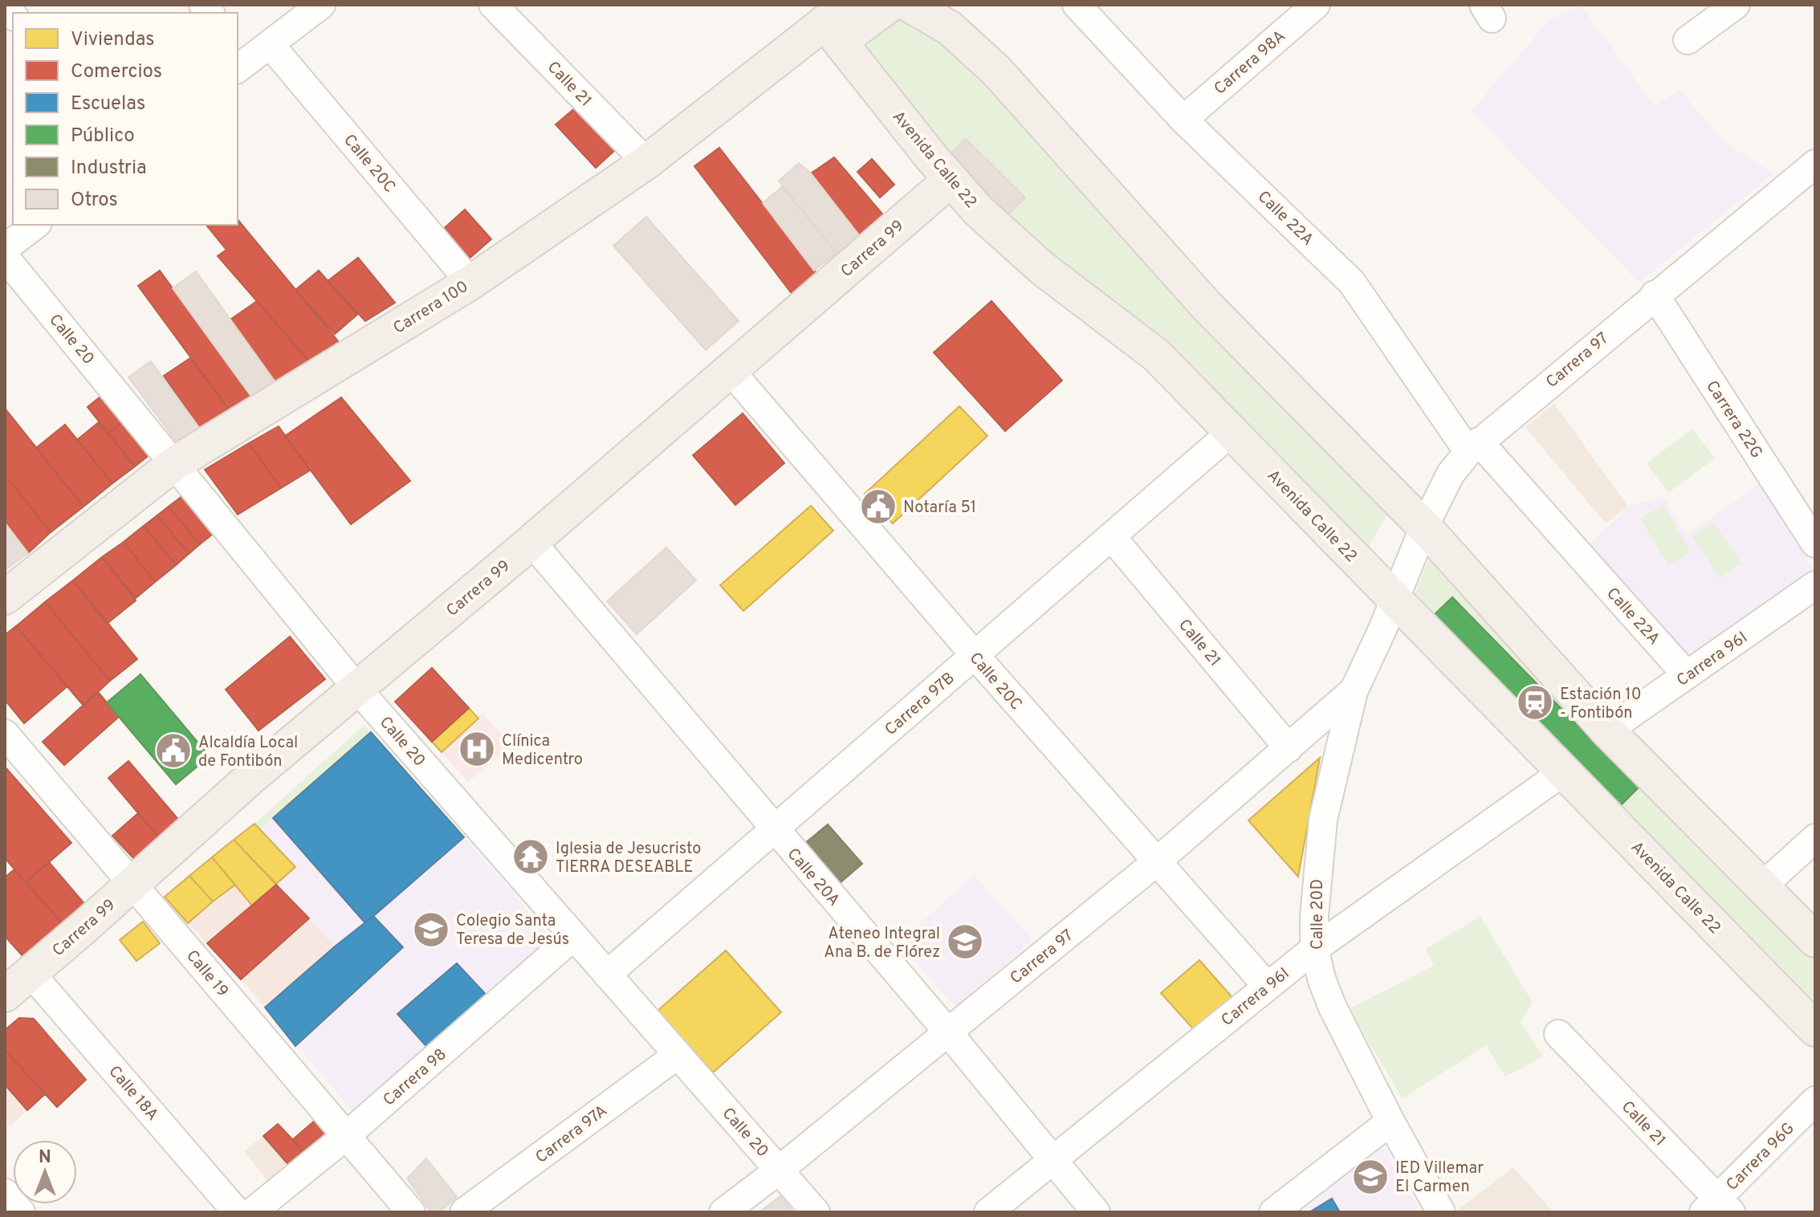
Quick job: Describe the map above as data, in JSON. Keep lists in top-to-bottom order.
{
  "streets": {
    "main road": ["Avenida Calle 22", "Carrera 99", "Carrera 100"],
    "street": [
      "Carrera 98A",
      "Calle 21",
      "Calle 20C",
      "Calle 22A",
      "Calle 20",
      "Carrera 97",
      "Carrera 22G",
      "Carrera 96I",
      "Carrera 97B",
      "Calle 20A",
      "Calle 20D",
      "Calle 19",
      "Carrera 98",
      "Calle 18A",
      "Carrera 97A",
      "Carrera 96G"
    ]
  },
  "crossings": [
    ["Carrera 98A", "Calle 22A"],
    ["Calle 21", "Carrera 100"],
    ["Calle 21", "Carrera 97"],
    ["Calle 21", "Carrera 97B"],
    ["Calle 21", "Carrera 96G"],
    ["Avenida Calle 22", "Carrera 99"],
    ["Avenida Calle 22", "Carrera 100"],
    ["Avenida Calle 22", "Carrera 97"],
    ["Avenida Calle 22", "Carrera 96I"],
    ["Avenida Calle 22", "Carrera 97B"],
    ["Avenida Calle 22", "Calle 20D"],
    ["Calle 20C", "Carrera 99"],
    ["Calle 20C", "Carrera 100"],
    ["Calle 20C", "Carrera 97"],
    ["Calle 20C", "Carrera 96I"],
    ["Calle 20C", "Carrera 97B"],
    ["Calle 22A", "Carrera 97"],
    ["Calle 22A", "Carrera 96I"],
    ["Carrera 99", "Calle 20"],
    ["Carrera 99", "Calle 20A"],
    ["Carrera 99", "Calle 19"],
    ["Carrera 99", "Calle 18A"],
    ["Carrera 100", "Calle 20"],
    ["Calle 20", "Carrera 97"],
    ["Calle 20", "Carrera 97B"],
    ["Calle 20", "Carrera 98"],
    ["Calle 20", "Carrera 97A"],
    ["Carrera 97", "Carrera 22G"],
    ["Carrera 97", "Calle 20A"],
    ["Carrera 97", "Calle 20D"],
    ["Carrera 96I", "Calle 20A"],
    ["Carrera 96I", "Calle 20D"],
    ["Carrera 97B", "Calle 20A"],
    ["Calle 19", "Carrera 98"]
  ],
  "places": {
    "public building": ["Notaría 51", "Alcaldía Local de Fontibón"],
    "station": ["Estación 10 - Fontibón"],
    "hospital": ["Clínica Medicentro"],
    "temple": ["Iglesia de Jesucristo TIERRA DESEABLE"],
    "school or university": ["Colegio Santa Teresa de Jesús", "Ateneo Integral Ana B. de Flórez", "IED Villemar El Carmen"]
  },
  "legend": [
    "Viviendas",
    "Comercios",
    "Escuelas",
    "Público",
    "Industria",
    "Otros"
  ],
  "north": "top"
}
